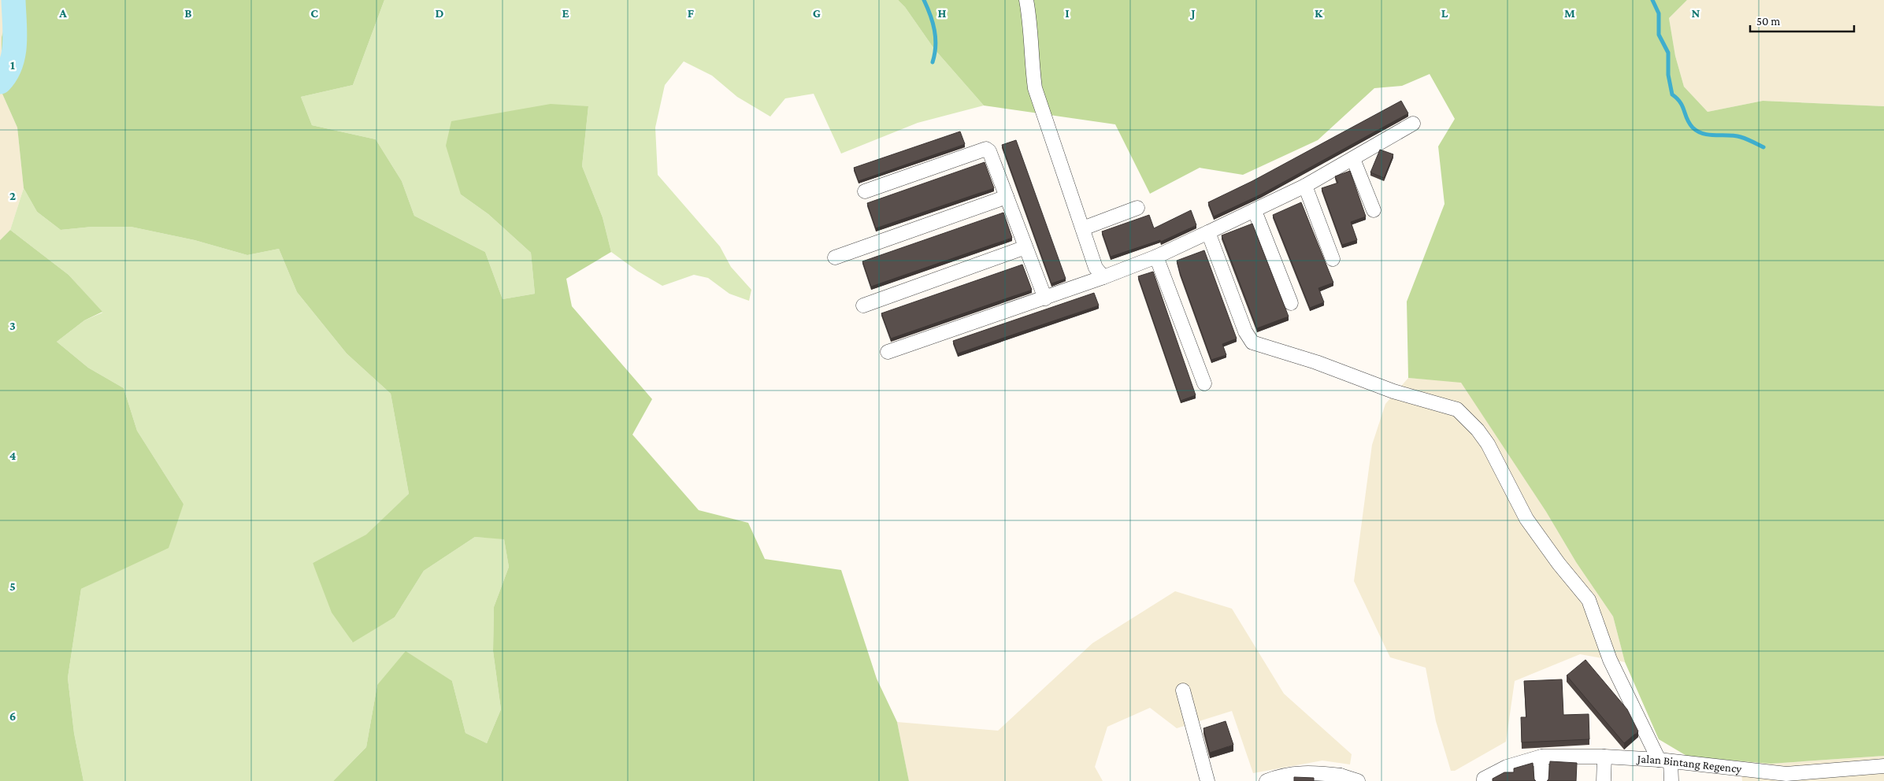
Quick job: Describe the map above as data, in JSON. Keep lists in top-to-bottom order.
{
  "streets": {
    "street": ["Jalan Bintang Regency"]
  },
  "scale_bar": "50 m",
  "grid": {
    "columns": [
      "A",
      "B",
      "C",
      "D",
      "E",
      "F",
      "G",
      "H",
      "I",
      "J",
      "K",
      "L",
      "M",
      "N"
    ],
    "rows": [
      "1",
      "2",
      "3",
      "4",
      "5",
      "6"
    ]
  }
}
